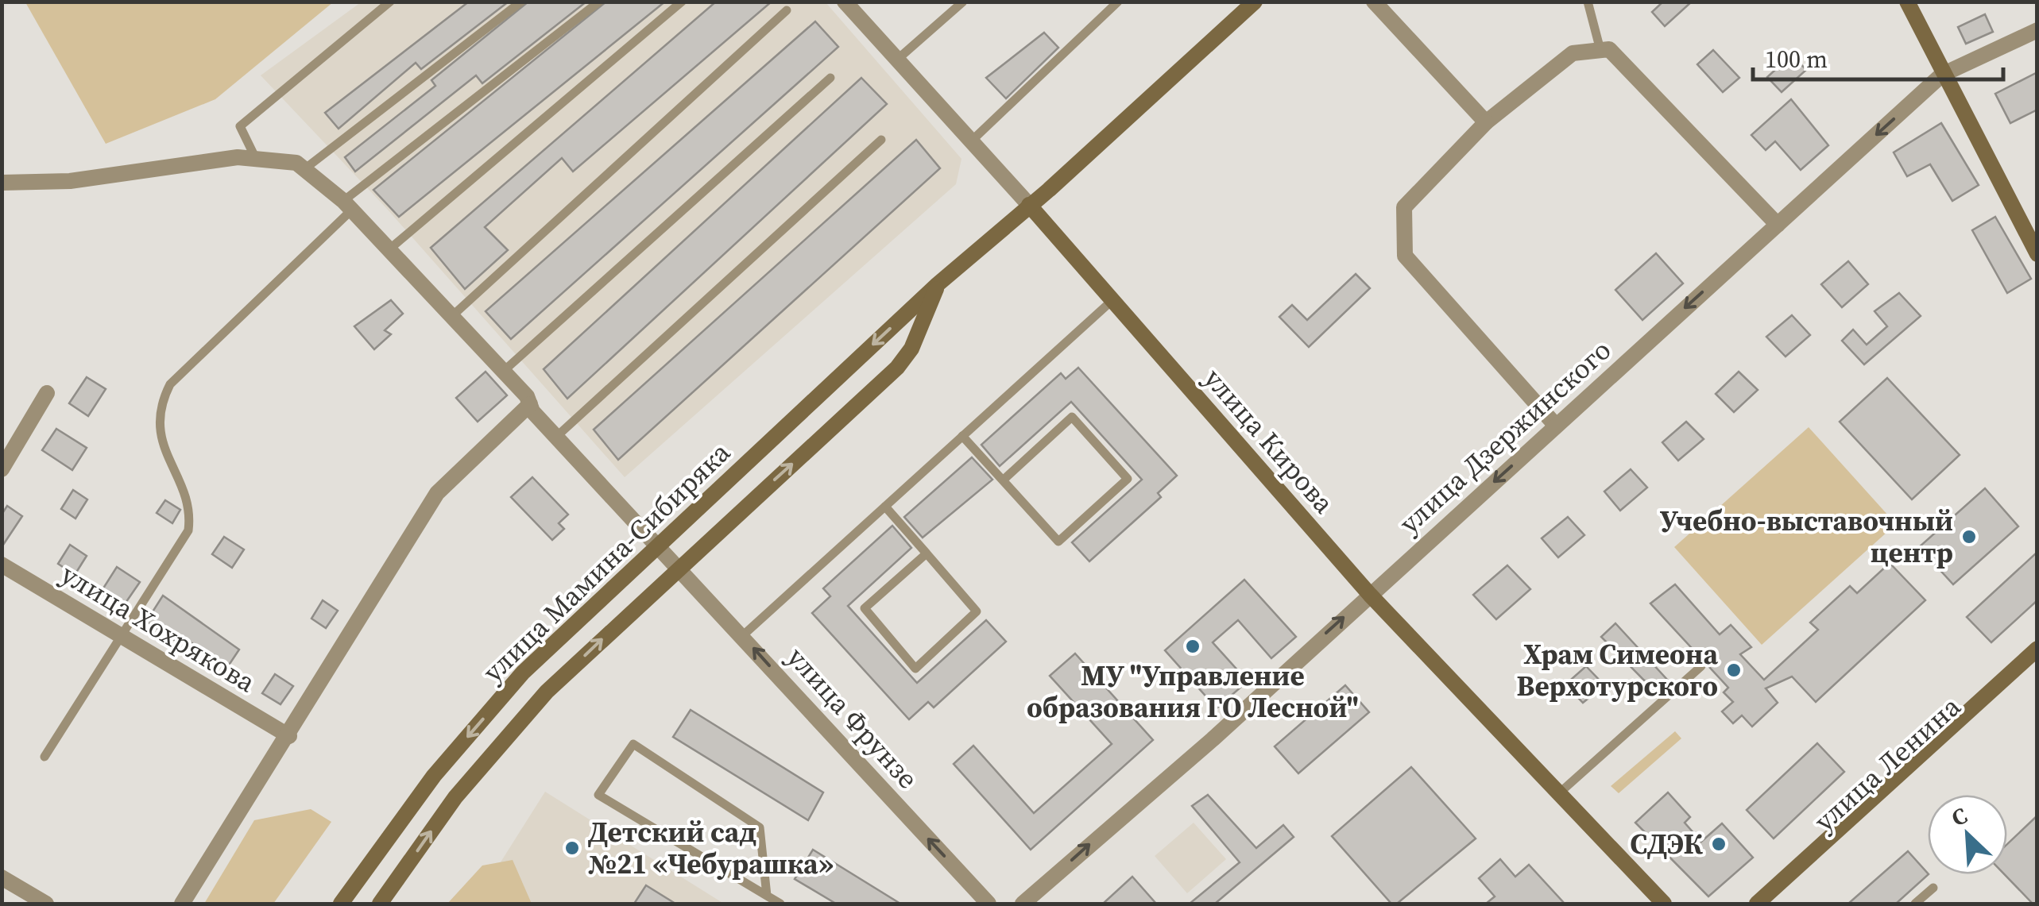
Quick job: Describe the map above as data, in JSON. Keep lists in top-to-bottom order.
{
  "streets": {
    "main road": ["улица Кирова", "улица Мамина-Сибиряка", "улица Ленина"],
    "street": ["улица Дзержинского", "улица Хохрякова", "улица Фрунзе"]
  },
  "crossings": [
    ["улица Дзержинского", "улица Кирова"],
    ["улица Кирова", "улица Мамина-Сибиряка"],
    ["улица Мамина-Сибиряка", "улица Фрунзе"]
  ],
  "one_way": ["улица Фрунзе"],
  "places": [
    "Учебно-выставочный центр",
    "МУ \"Управление образования ГО Лесной\"",
    "Храм Симеона Верхотурского",
    "СДЭК",
    "Детский сад №21 «Чебурашка»"
  ],
  "scale_bar": "100 m",
  "north": "top left"
}
